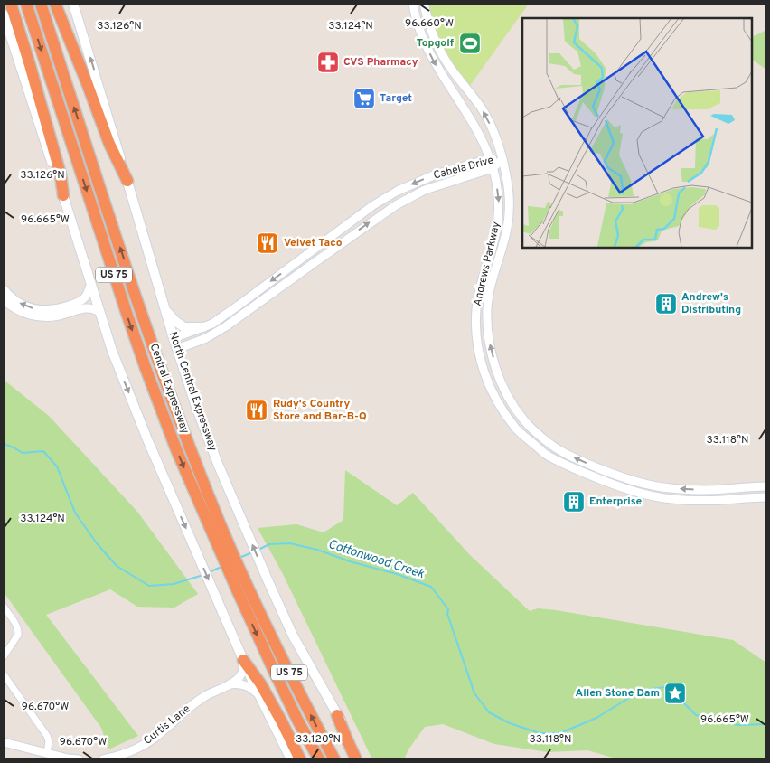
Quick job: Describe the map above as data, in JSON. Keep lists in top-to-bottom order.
{
  "streets": {
    "highway": ["US 75", "Central Expressway"],
    "main road": ["North Central Expressway"],
    "street": ["Cabela Drive", "Andrews Parkway", "Curtis Lane"]
  },
  "crossings": [
    ["Cabela Drive", "Andrews Parkway"],
    ["Cabela Drive", "North Central Expressway"]
  ],
  "water": ["Cottonwood Creek"],
  "places": {
    "sports": ["Topgolf"],
    "pharmacy": ["CVS Pharmacy"],
    "supermarket": ["Target"],
    "restaurant": ["Velvet Taco", "Rudy's Country Store and Bar-B-Q"],
    "building": ["Andrew's Distributing", "Enterprise"],
    "place": ["Allen Stone Dam"]
  },
  "coordinates": [
    "96.660°W",
    "33.126°N",
    "33.124°N",
    "96.665°W",
    "33.118°N",
    "96.670°W",
    "33.120°N"
  ]
}
